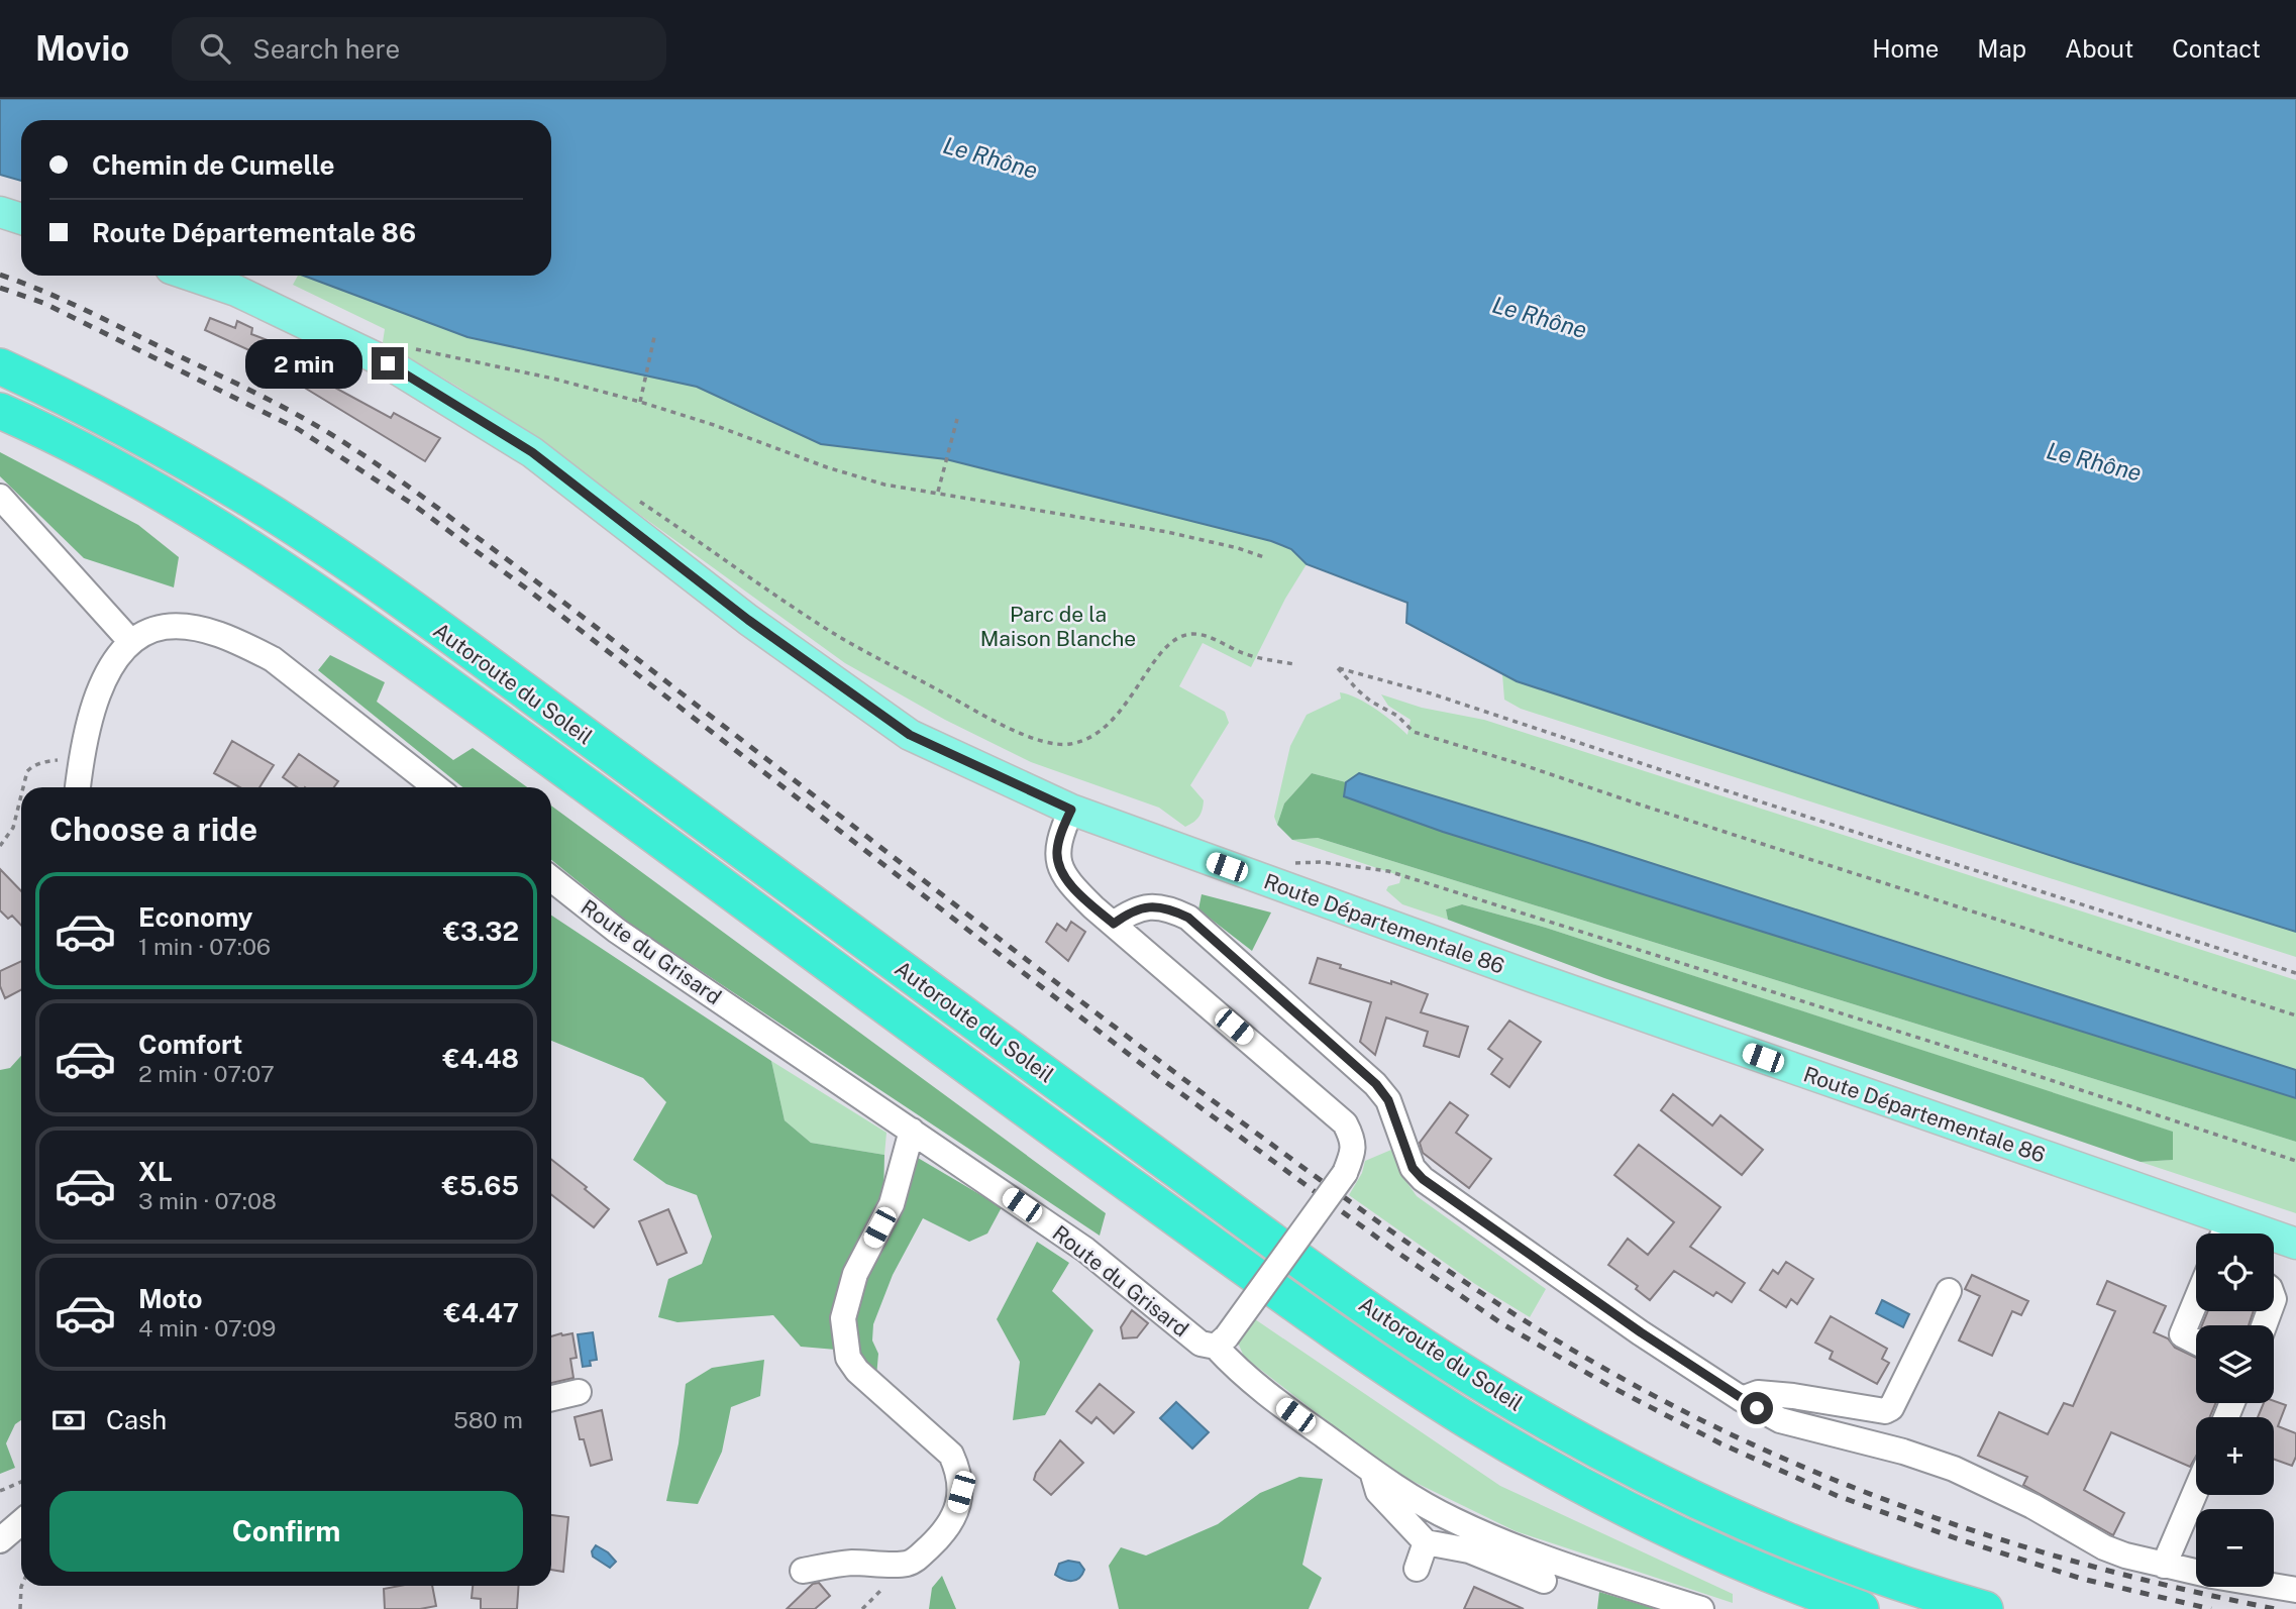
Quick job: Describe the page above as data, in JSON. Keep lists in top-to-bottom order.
{
  "streets": {
    "highway": ["Autoroute du Soleil"],
    "main road": ["Route Départementale 86"],
    "street": ["Route du Grisard"]
  },
  "water": ["Le Rhône"],
  "parks": ["Parc de la Maison Blanche"],
  "page": {
    "header": "Movio",
    "search": "Search here",
    "nav": [
      "Home",
      "Map",
      "About",
      "Contact"
    ],
    "banner": ["Chemin de Cumelle", "Route Départementale 86"],
    "bubble": "2 min",
    "heading": "Choose a ride",
    "list": [
      {
        "name": "Economy",
        "note": "1 min · 07:06",
        "value": "€3.32"
      },
      {
        "name": "Comfort",
        "note": "2 min · 07:07",
        "value": "€4.48"
      },
      {
        "name": "XL",
        "note": "3 min · 07:08",
        "value": "€5.65"
      },
      {
        "name": "Moto",
        "note": "4 min · 07:09",
        "value": "€4.47"
      }
    ],
    "map_buttons": ["+", "−"],
    "pay": ["Cash", "580 m"],
    "buttons": "Confirm"
  }
}
